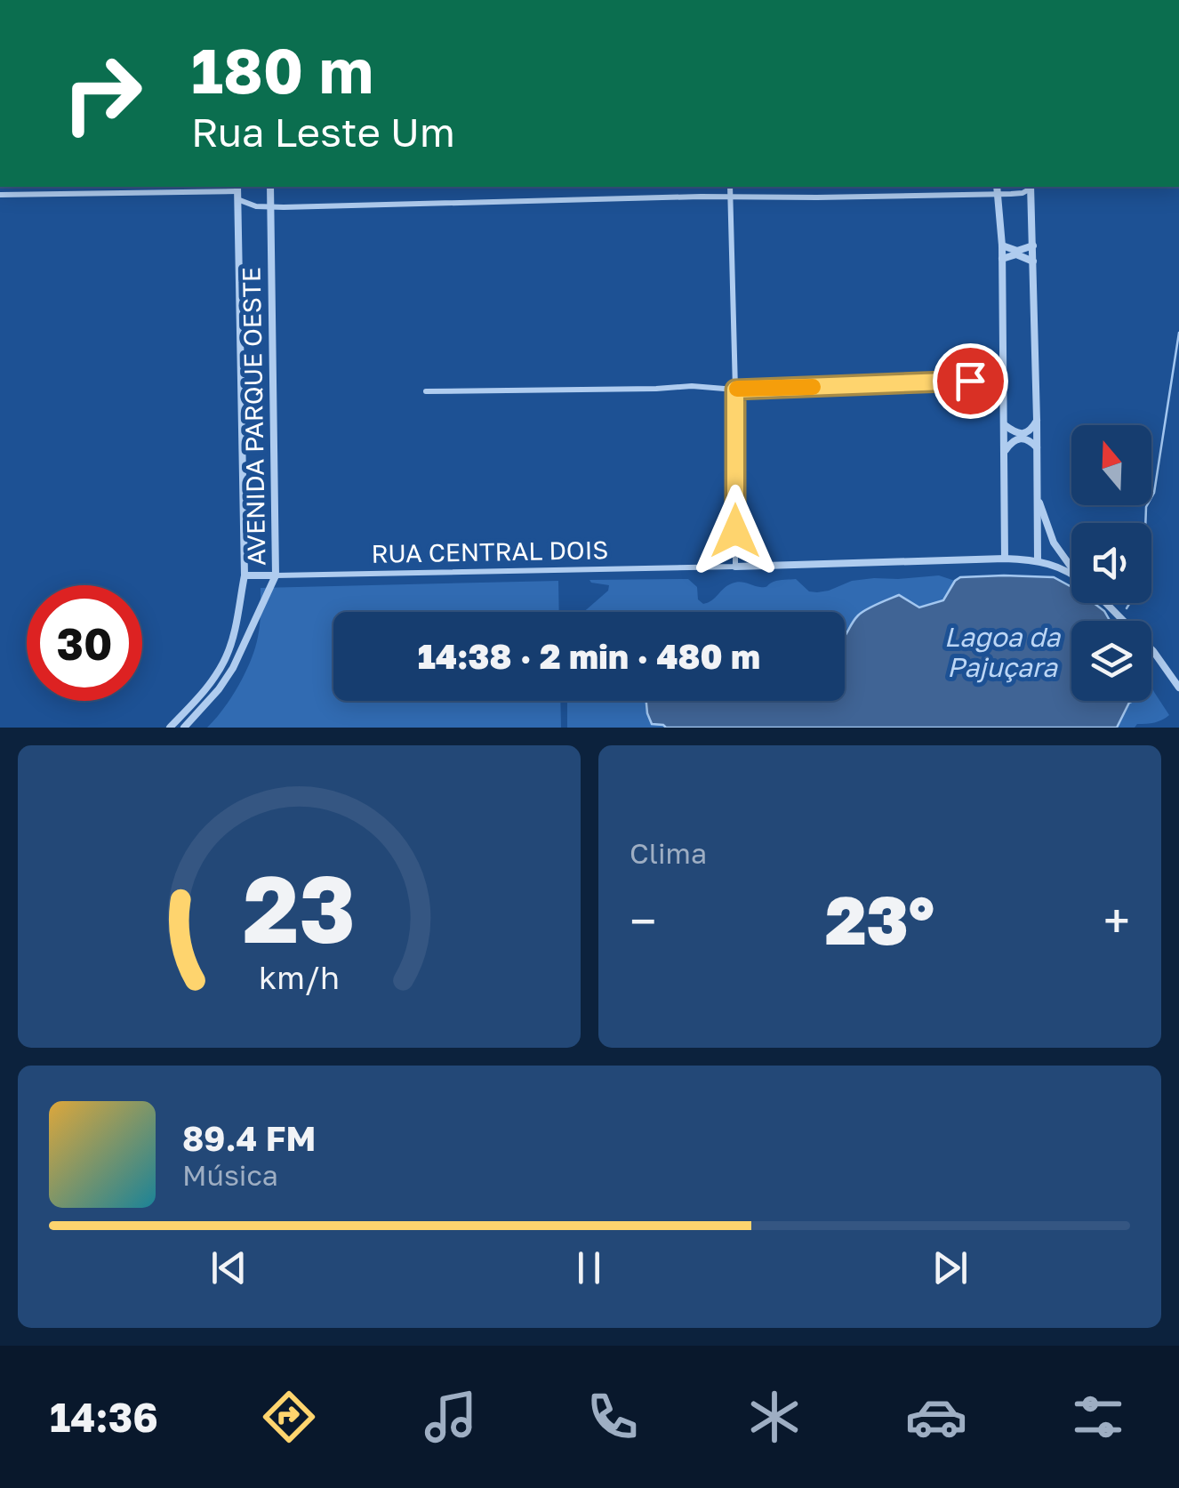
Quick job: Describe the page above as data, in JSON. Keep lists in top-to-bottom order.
{
  "streets": {
    "street": ["AVENIDA PARQUE OESTE", "RUA CENTRAL DOIS"]
  },
  "crossings": [
    ["AVENIDA PARQUE OESTE", "RUA CENTRAL DOIS"]
  ],
  "water": ["Lagoa da Pajuçara"],
  "north": "top",
  "page": {
    "turn": ["180 m", "Rua Leste Um"],
    "limit": "30",
    "trip": "14:38 · 2 min · 480 m",
    "tile": "Clima",
    "heat": ["−", "23°", "+"],
    "song": ["89.4 FM", "Música"],
    "tabs": "14:36",
    "gauge": ["23", "km/h"]
  }
}
